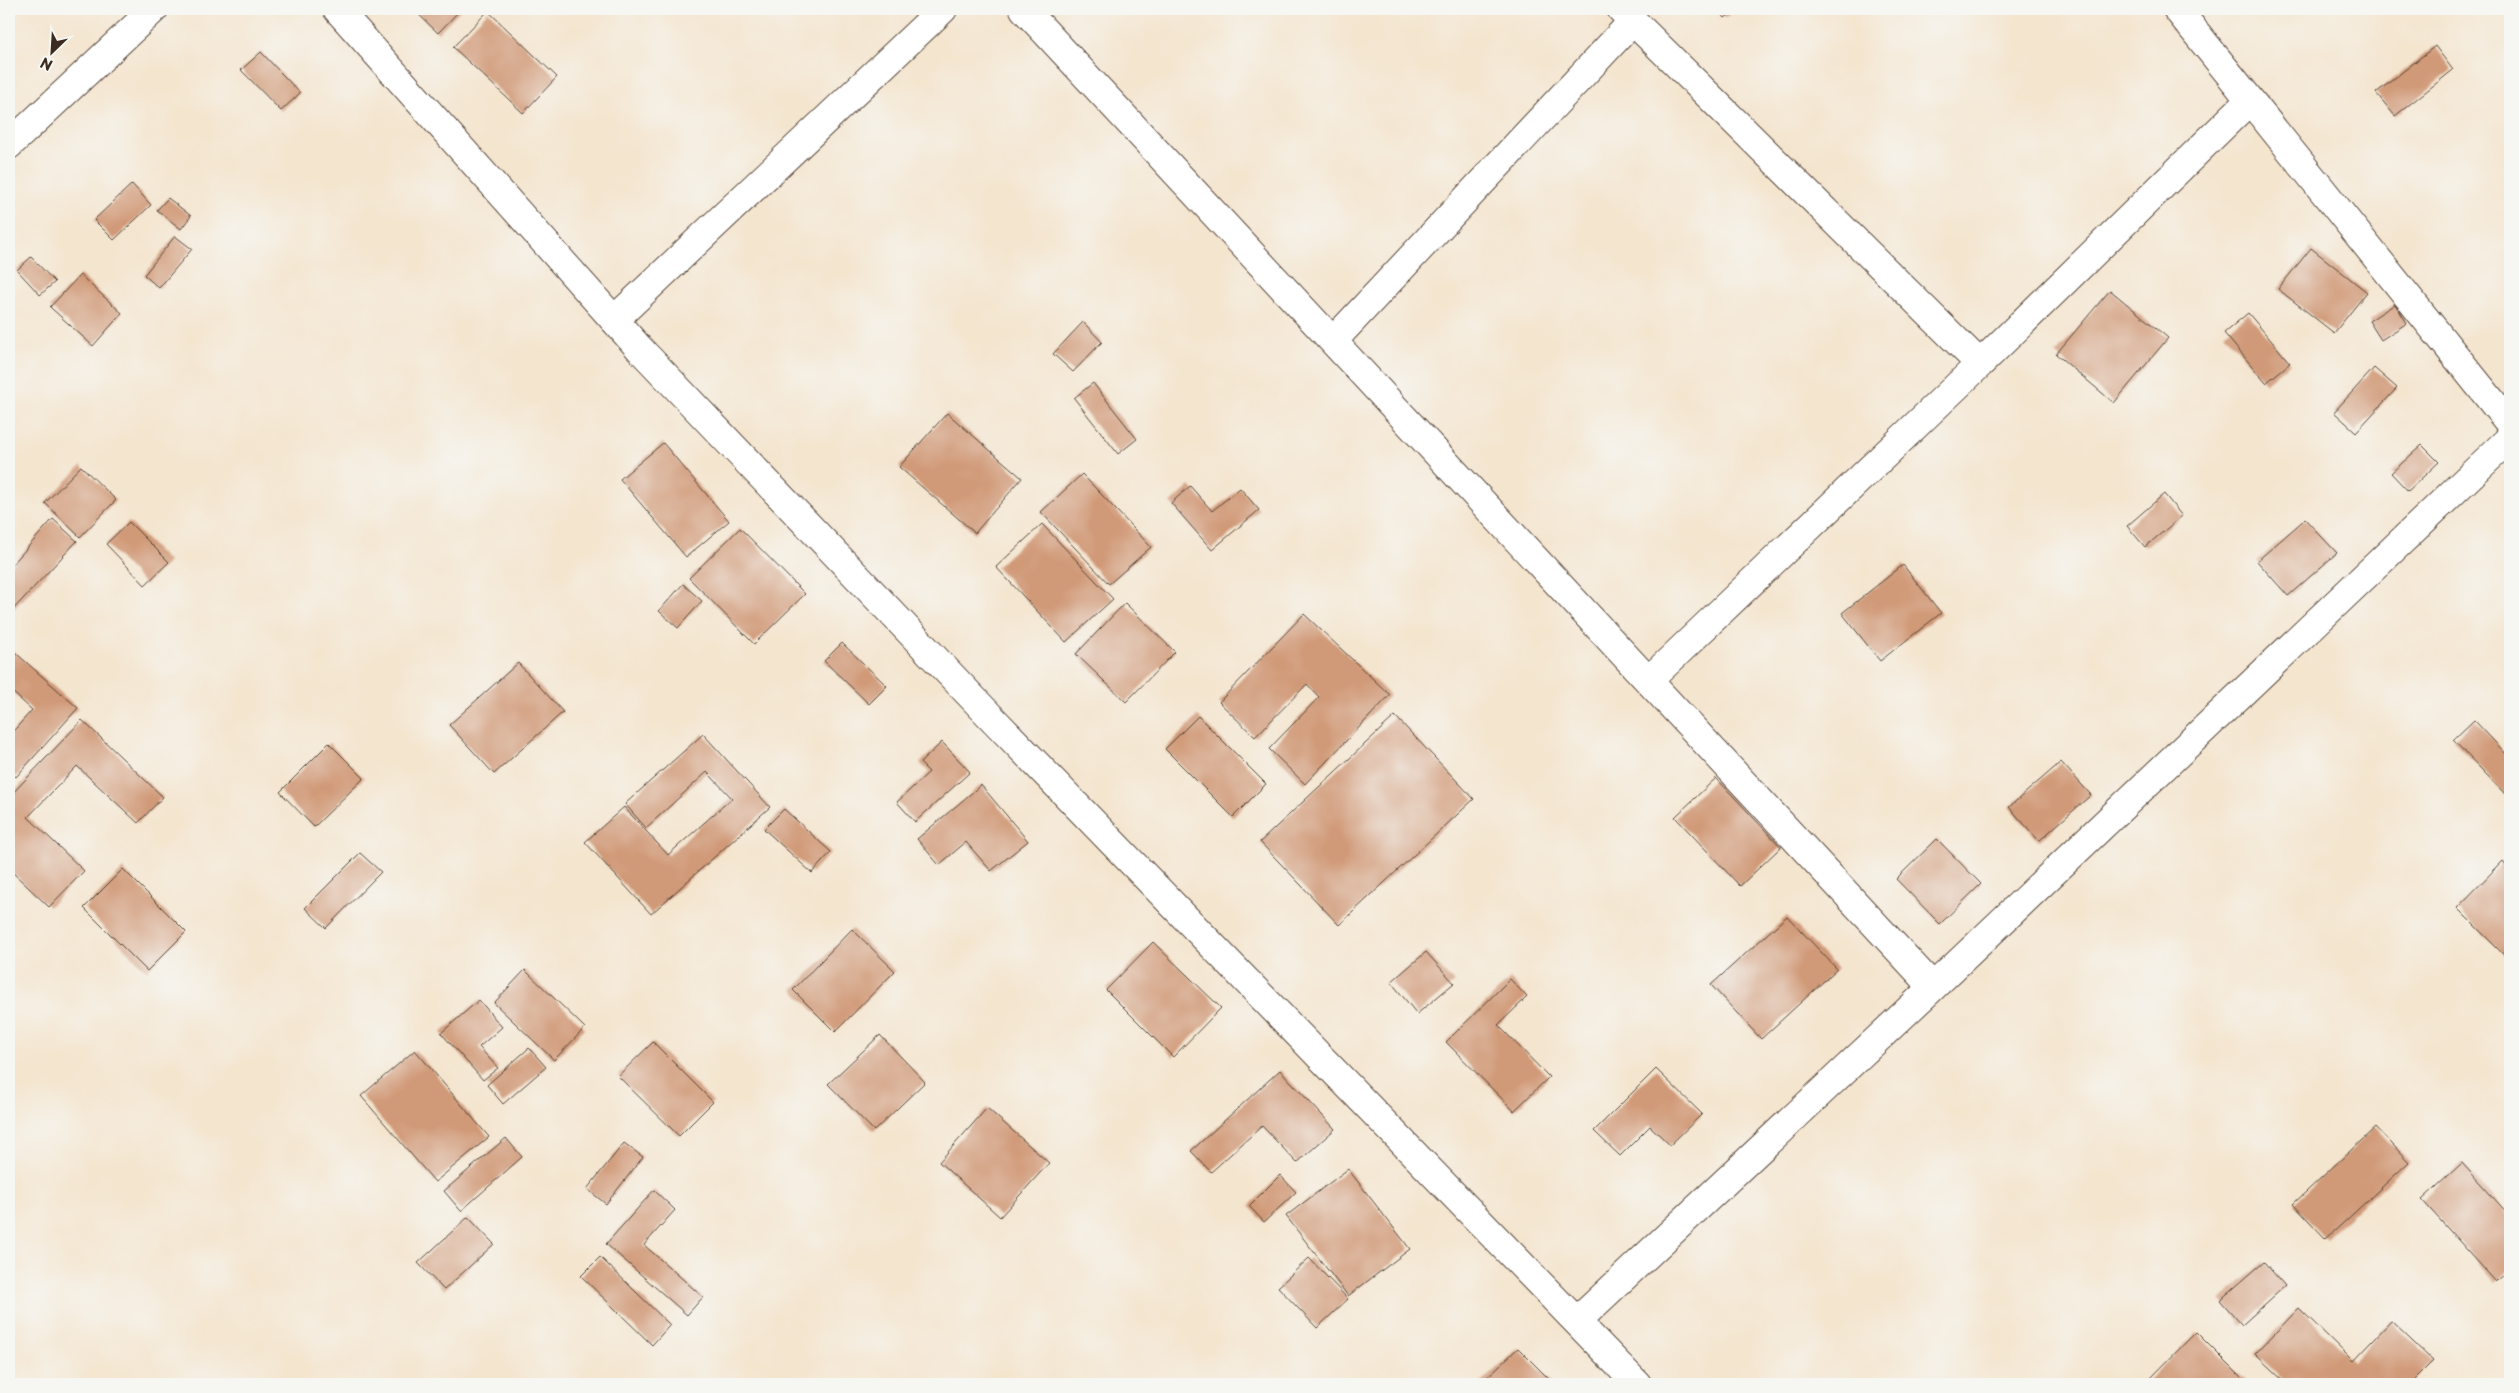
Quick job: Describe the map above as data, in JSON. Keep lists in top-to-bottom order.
{
  "north": "bottom left"
}
